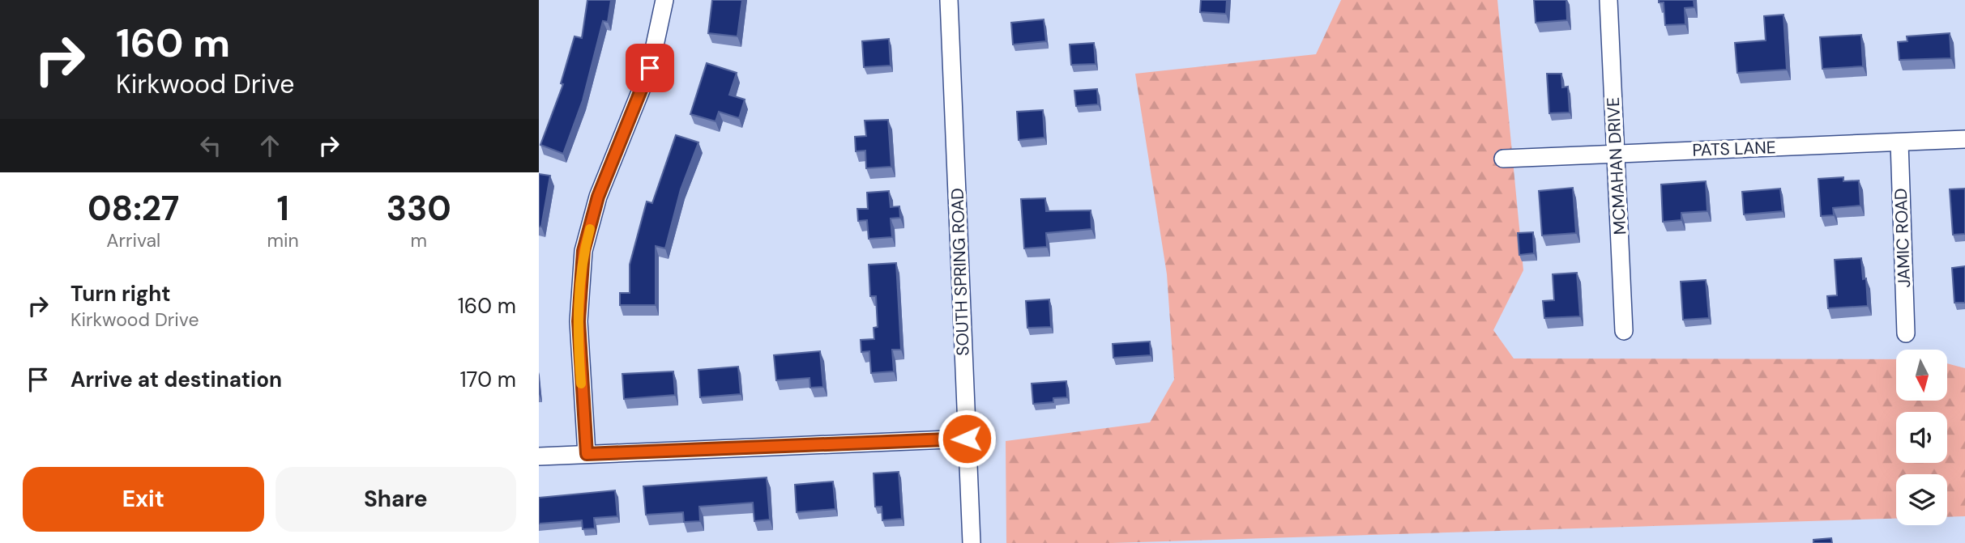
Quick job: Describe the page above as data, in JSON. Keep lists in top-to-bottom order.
{
  "streets": {
    "street": [
      "PATS LANE",
      "MCMAHAN DRIVE",
      "JAMIC ROAD",
      "SOUTH SPRING ROAD"
    ]
  },
  "crossings": [
    ["PATS LANE", "MCMAHAN DRIVE"],
    ["PATS LANE", "JAMIC ROAD"]
  ],
  "north": "bottom",
  "page": {
    "turn": ["160 m", "Kirkwood Drive"],
    "eta": [
      "08:27",
      "Arrival",
      "1",
      "min",
      "330",
      "m"
    ],
    "list": [
      {
        "name": "Turn right",
        "note": "Kirkwood Drive",
        "value": "160 m"
      },
      {
        "name": "Arrive at destination",
        "value": "170 m"
      }
    ],
    "buttons": ["Exit", "Share"]
  }
}
